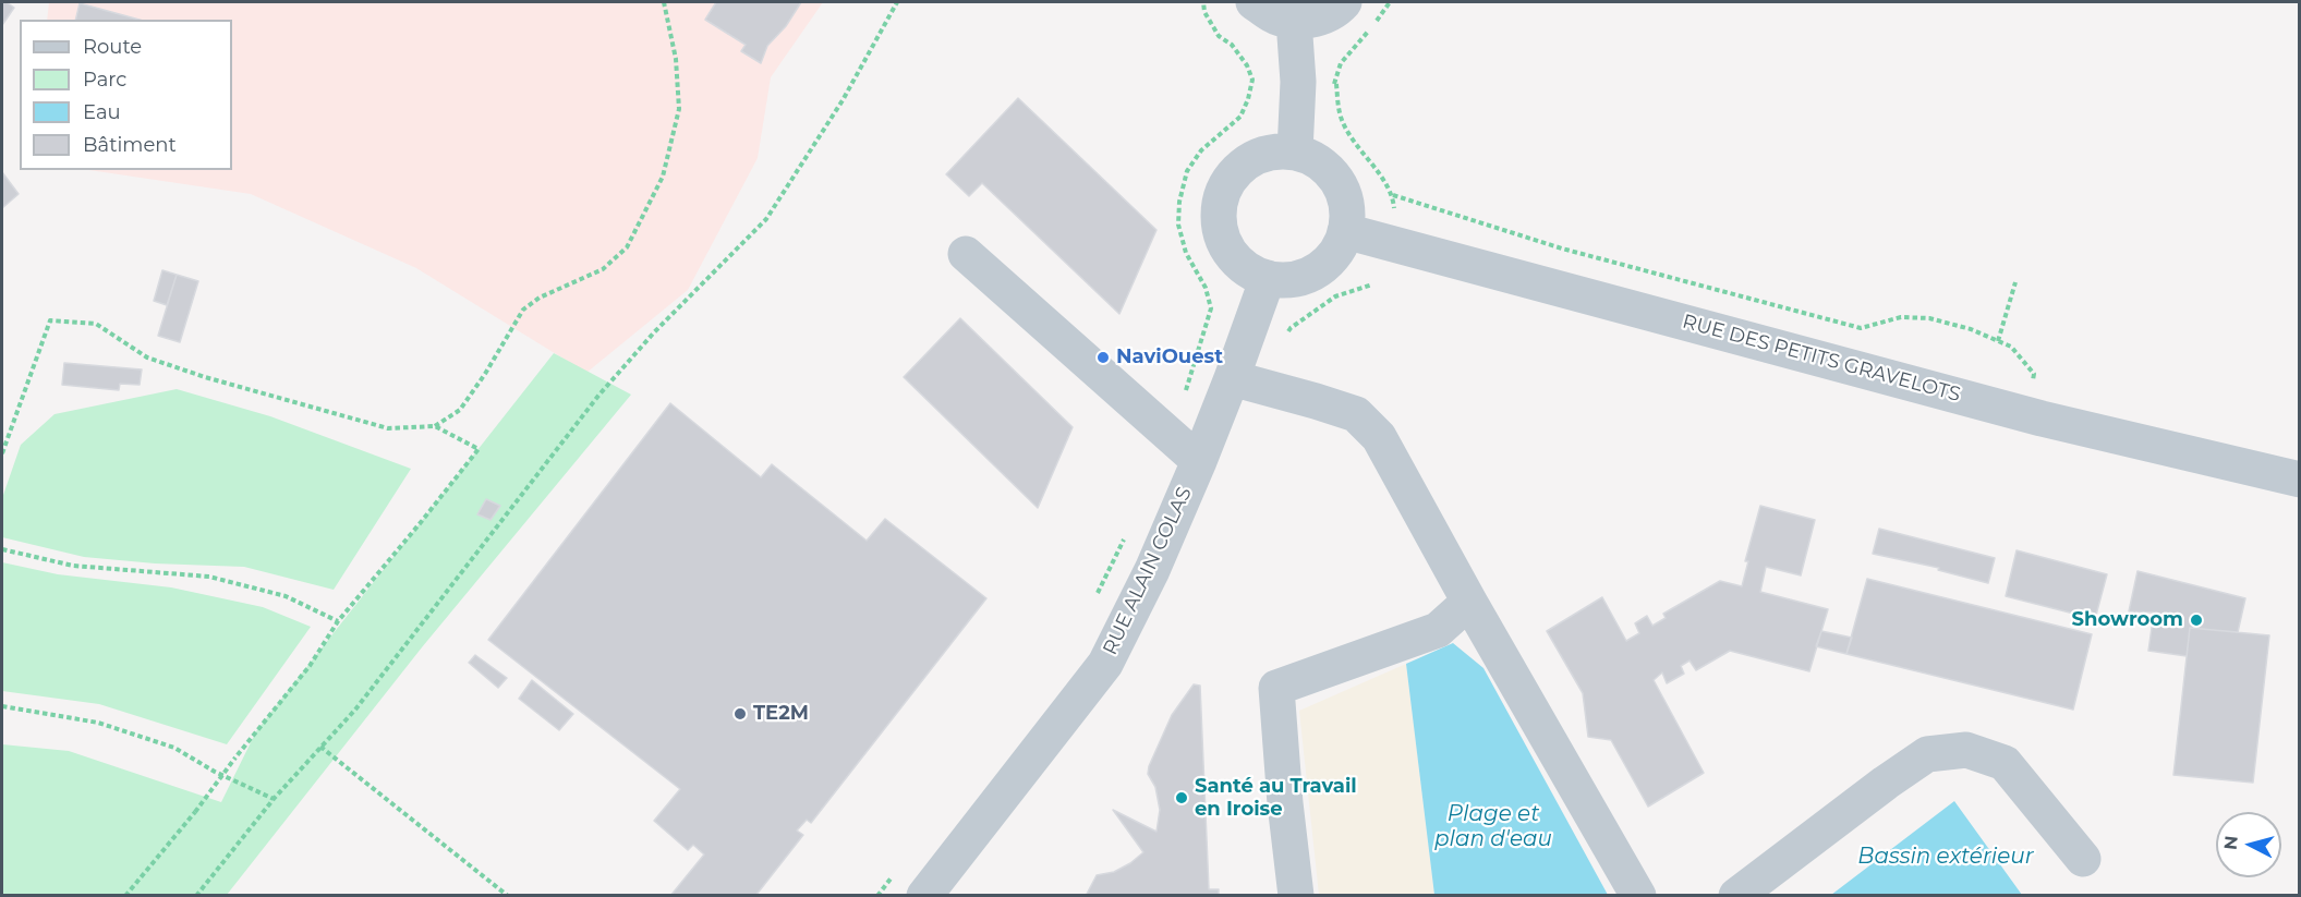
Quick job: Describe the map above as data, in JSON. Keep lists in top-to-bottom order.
{
  "streets": {
    "street": ["RUE DES PETITS GRAVELOTS", "RUE ALAIN COLAS"]
  },
  "crossings": [
    ["RUE DES PETITS GRAVELOTS", "RUE ALAIN COLAS"]
  ],
  "water": ["Plage et plan d'eau", "Bassin extérieur"],
  "places": [
    "NaviOuest",
    "Showroom",
    "TE2M",
    "Santé au Travail en Iroise"
  ],
  "legend": [
    "Route",
    "Parc",
    "Eau",
    "Bâtiment"
  ],
  "north": "left"
}
